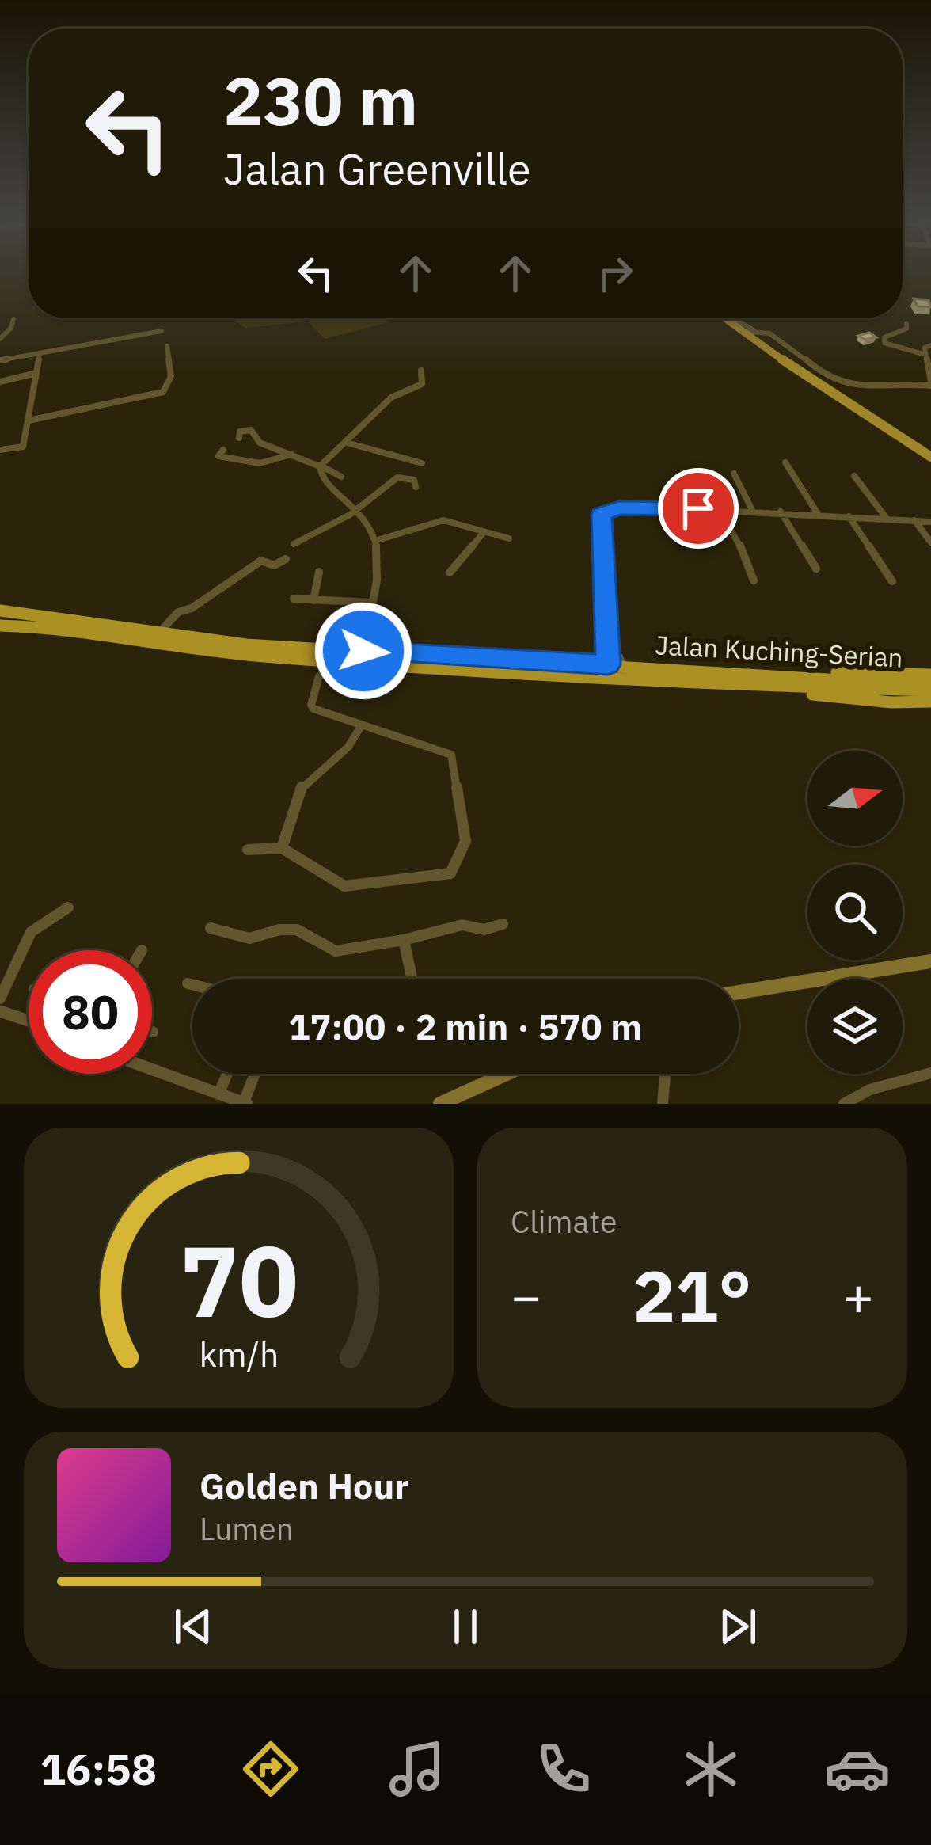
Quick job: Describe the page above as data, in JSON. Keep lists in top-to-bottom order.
{
  "streets": {
    "highway": ["Jalan Kuching-Serian"]
  },
  "north": "right",
  "page": {
    "turn": ["230 m", "Jalan Greenville"],
    "limit": "80",
    "trip": "17:00 · 2 min · 570 m",
    "tile": "Climate",
    "heat": ["−", "21°", "+"],
    "song": ["Golden Hour", "Lumen"],
    "tabs": "16:58",
    "gauge": ["70", "km/h"]
  }
}
